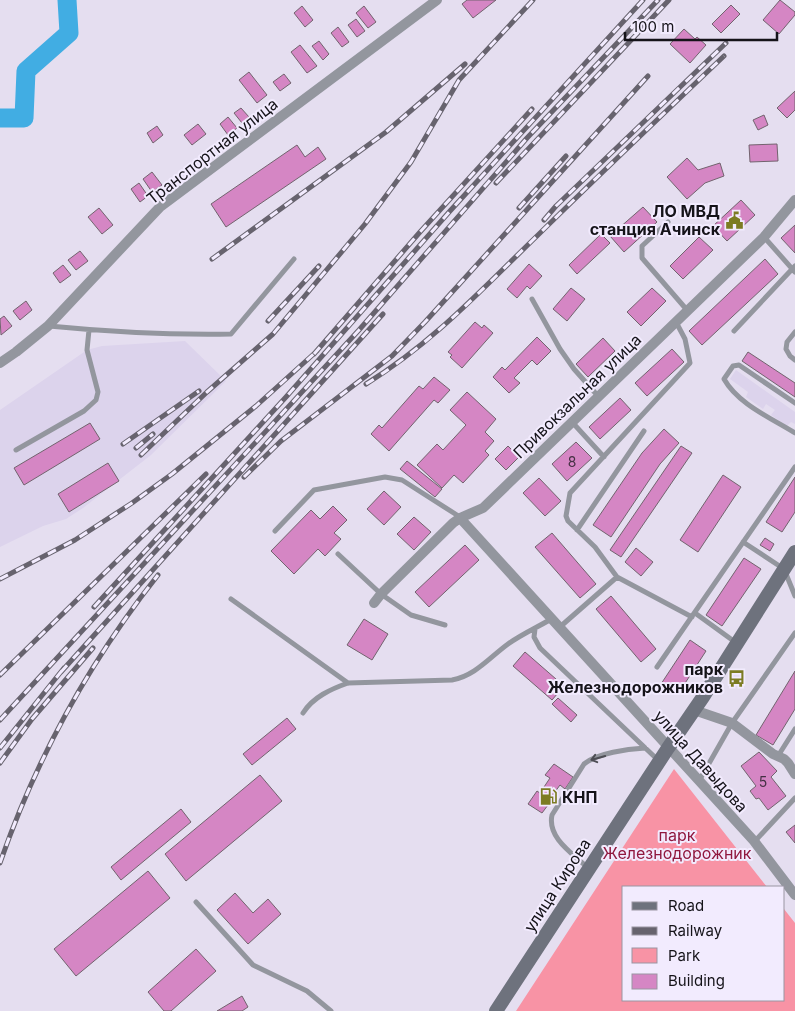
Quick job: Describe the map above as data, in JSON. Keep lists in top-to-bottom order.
{
  "streets": {
    "main road": ["улица Кирова"],
    "street": ["Транспортная улица", "Привокзальная улица", "улица Давыдова"]
  },
  "crossings": [
    ["Привокзальная улица", "улица Давыдова"],
    ["улица Давыдова", "улица Кирова"]
  ],
  "parks": ["парк Железнодорожник"],
  "places": {
    "public building": ["ЛО МВД станция Ачинск"],
    "bus stop": ["парк Железнодорожников"],
    "fuel station": ["КНП"]
  },
  "house_numbers": ["8", "5"],
  "legend": [
    "Road",
    "Railway",
    "Park",
    "Building"
  ],
  "scale_bar": "100 m"
}
